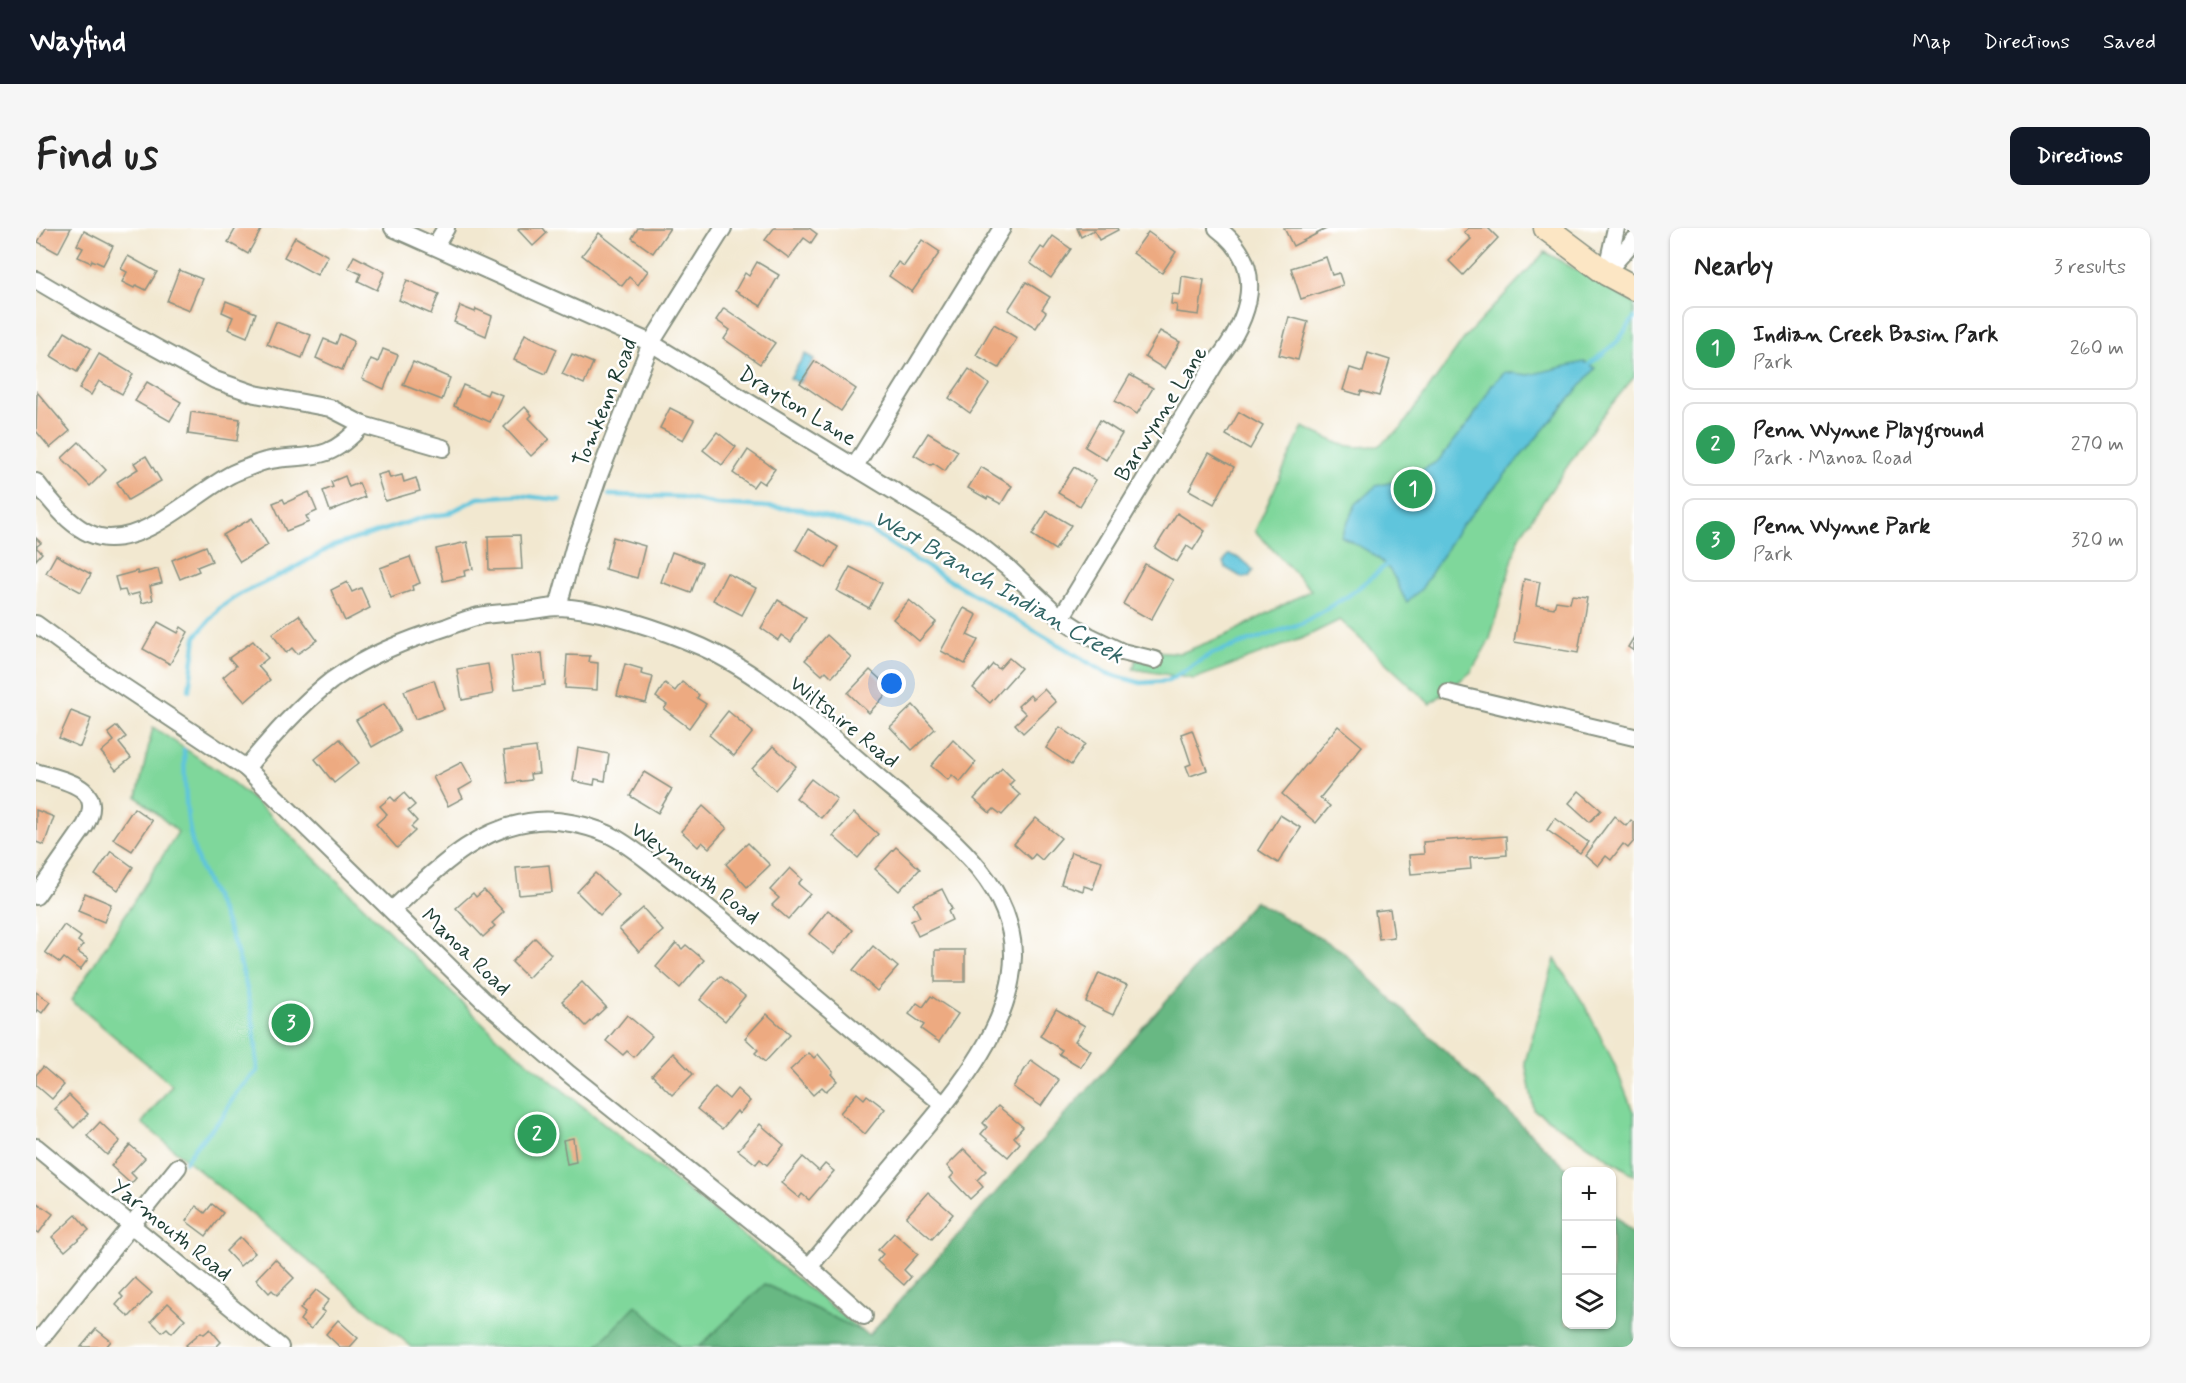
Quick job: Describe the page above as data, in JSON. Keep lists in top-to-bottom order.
{
  "streets": {
    "street": [
      "Tomkenn Road",
      "Drayton Lane",
      "Barwynne Lane",
      "Wiltshire Road",
      "Weymouth Road",
      "Manoa Road",
      "Yarmouth Road"
    ]
  },
  "crossings": [
    ["Tomkenn Road", "Drayton Lane"],
    ["Tomkenn Road", "Wiltshire Road"],
    ["Drayton Lane", "Barwynne Lane"],
    ["Wiltshire Road", "Weymouth Road"],
    ["Wiltshire Road", "Manoa Road"],
    ["Weymouth Road", "Manoa Road"]
  ],
  "water": ["West Branch Indian Creek"],
  "page": {
    "header": "Wayfind",
    "nav": ["Map", "Directions", "Saved"],
    "buttons": "Directions",
    "title": "Find us",
    "heading": ["Nearby", "3 results"],
    "list": [
      {
        "mark": "1",
        "name": "Indian Creek Basin Park",
        "note": "Park",
        "value": "260 m"
      },
      {
        "mark": "2",
        "name": "Penn Wynne Playground",
        "note": "Park · Manoa Road",
        "value": "270 m"
      },
      {
        "mark": "3",
        "name": "Penn Wynne Park",
        "note": "Park",
        "value": "320 m"
      }
    ],
    "pins": ["1", "3", "2"],
    "map_buttons": ["+", "−"]
  }
}
